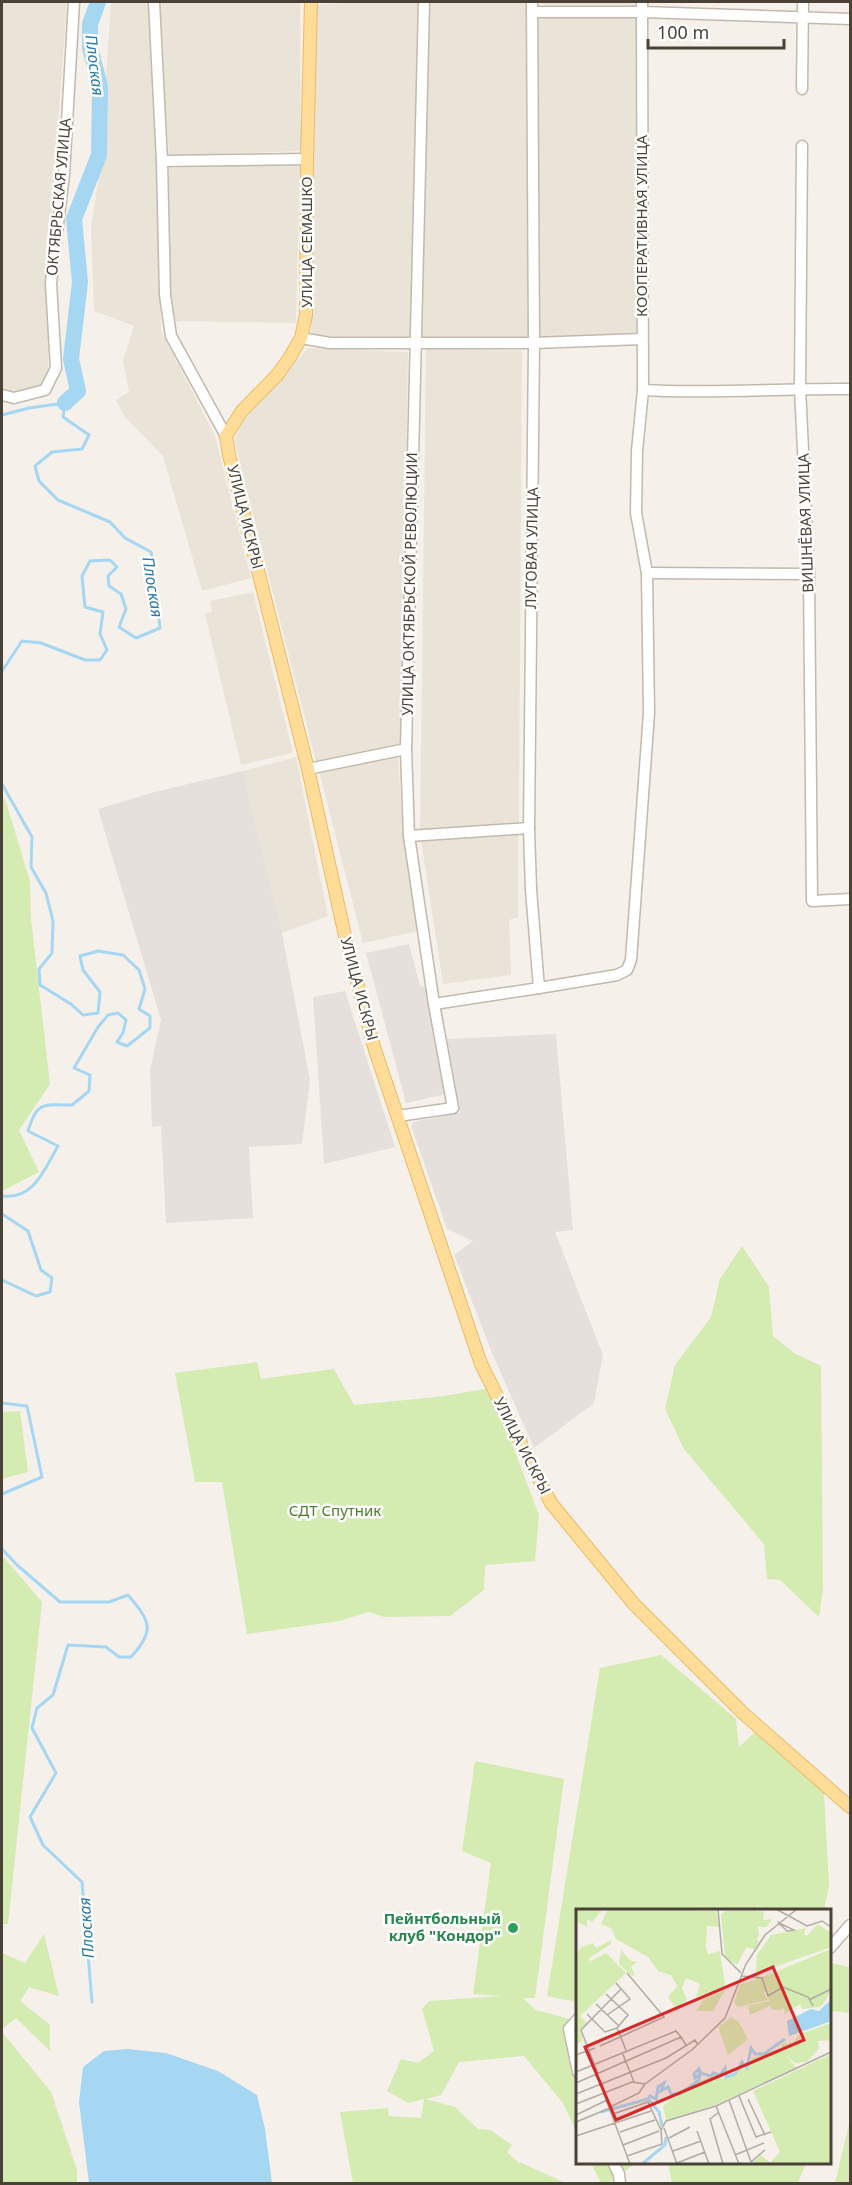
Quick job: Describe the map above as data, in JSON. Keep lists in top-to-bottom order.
{
  "streets": {
    "main road": ["УЛИЦА СЕМАШКО", "УЛИЦА ИСКРЫ"],
    "street": [
      "ОКТЯБРЬСКАЯ УЛИЦА",
      "КООПЕРАТИВНАЯ УЛИЦА",
      "ВИШНЁВАЯ УЛИЦА",
      "ЛУГОВАЯ УЛИЦА",
      "УЛИЦА ОКТЯБРЬСКОЙ РЕВОЛЮЦИИ"
    ]
  },
  "crossings": [
    ["КООПЕРАТИВНАЯ УЛИЦА", "ЛУГОВАЯ УЛИЦА"],
    ["УЛИЦА СЕМАШКО", "УЛИЦА ИСКРЫ"],
    ["УЛИЦА ИСКРЫ", "УЛИЦА ОКТЯБРЬСКОЙ РЕВОЛЮЦИИ"]
  ],
  "water": ["Плоская"],
  "parks": ["СДТ Спутник"],
  "places": ["Пейнтбольный клуб \"Кондор\""],
  "scale_bar": "100 m"
}
